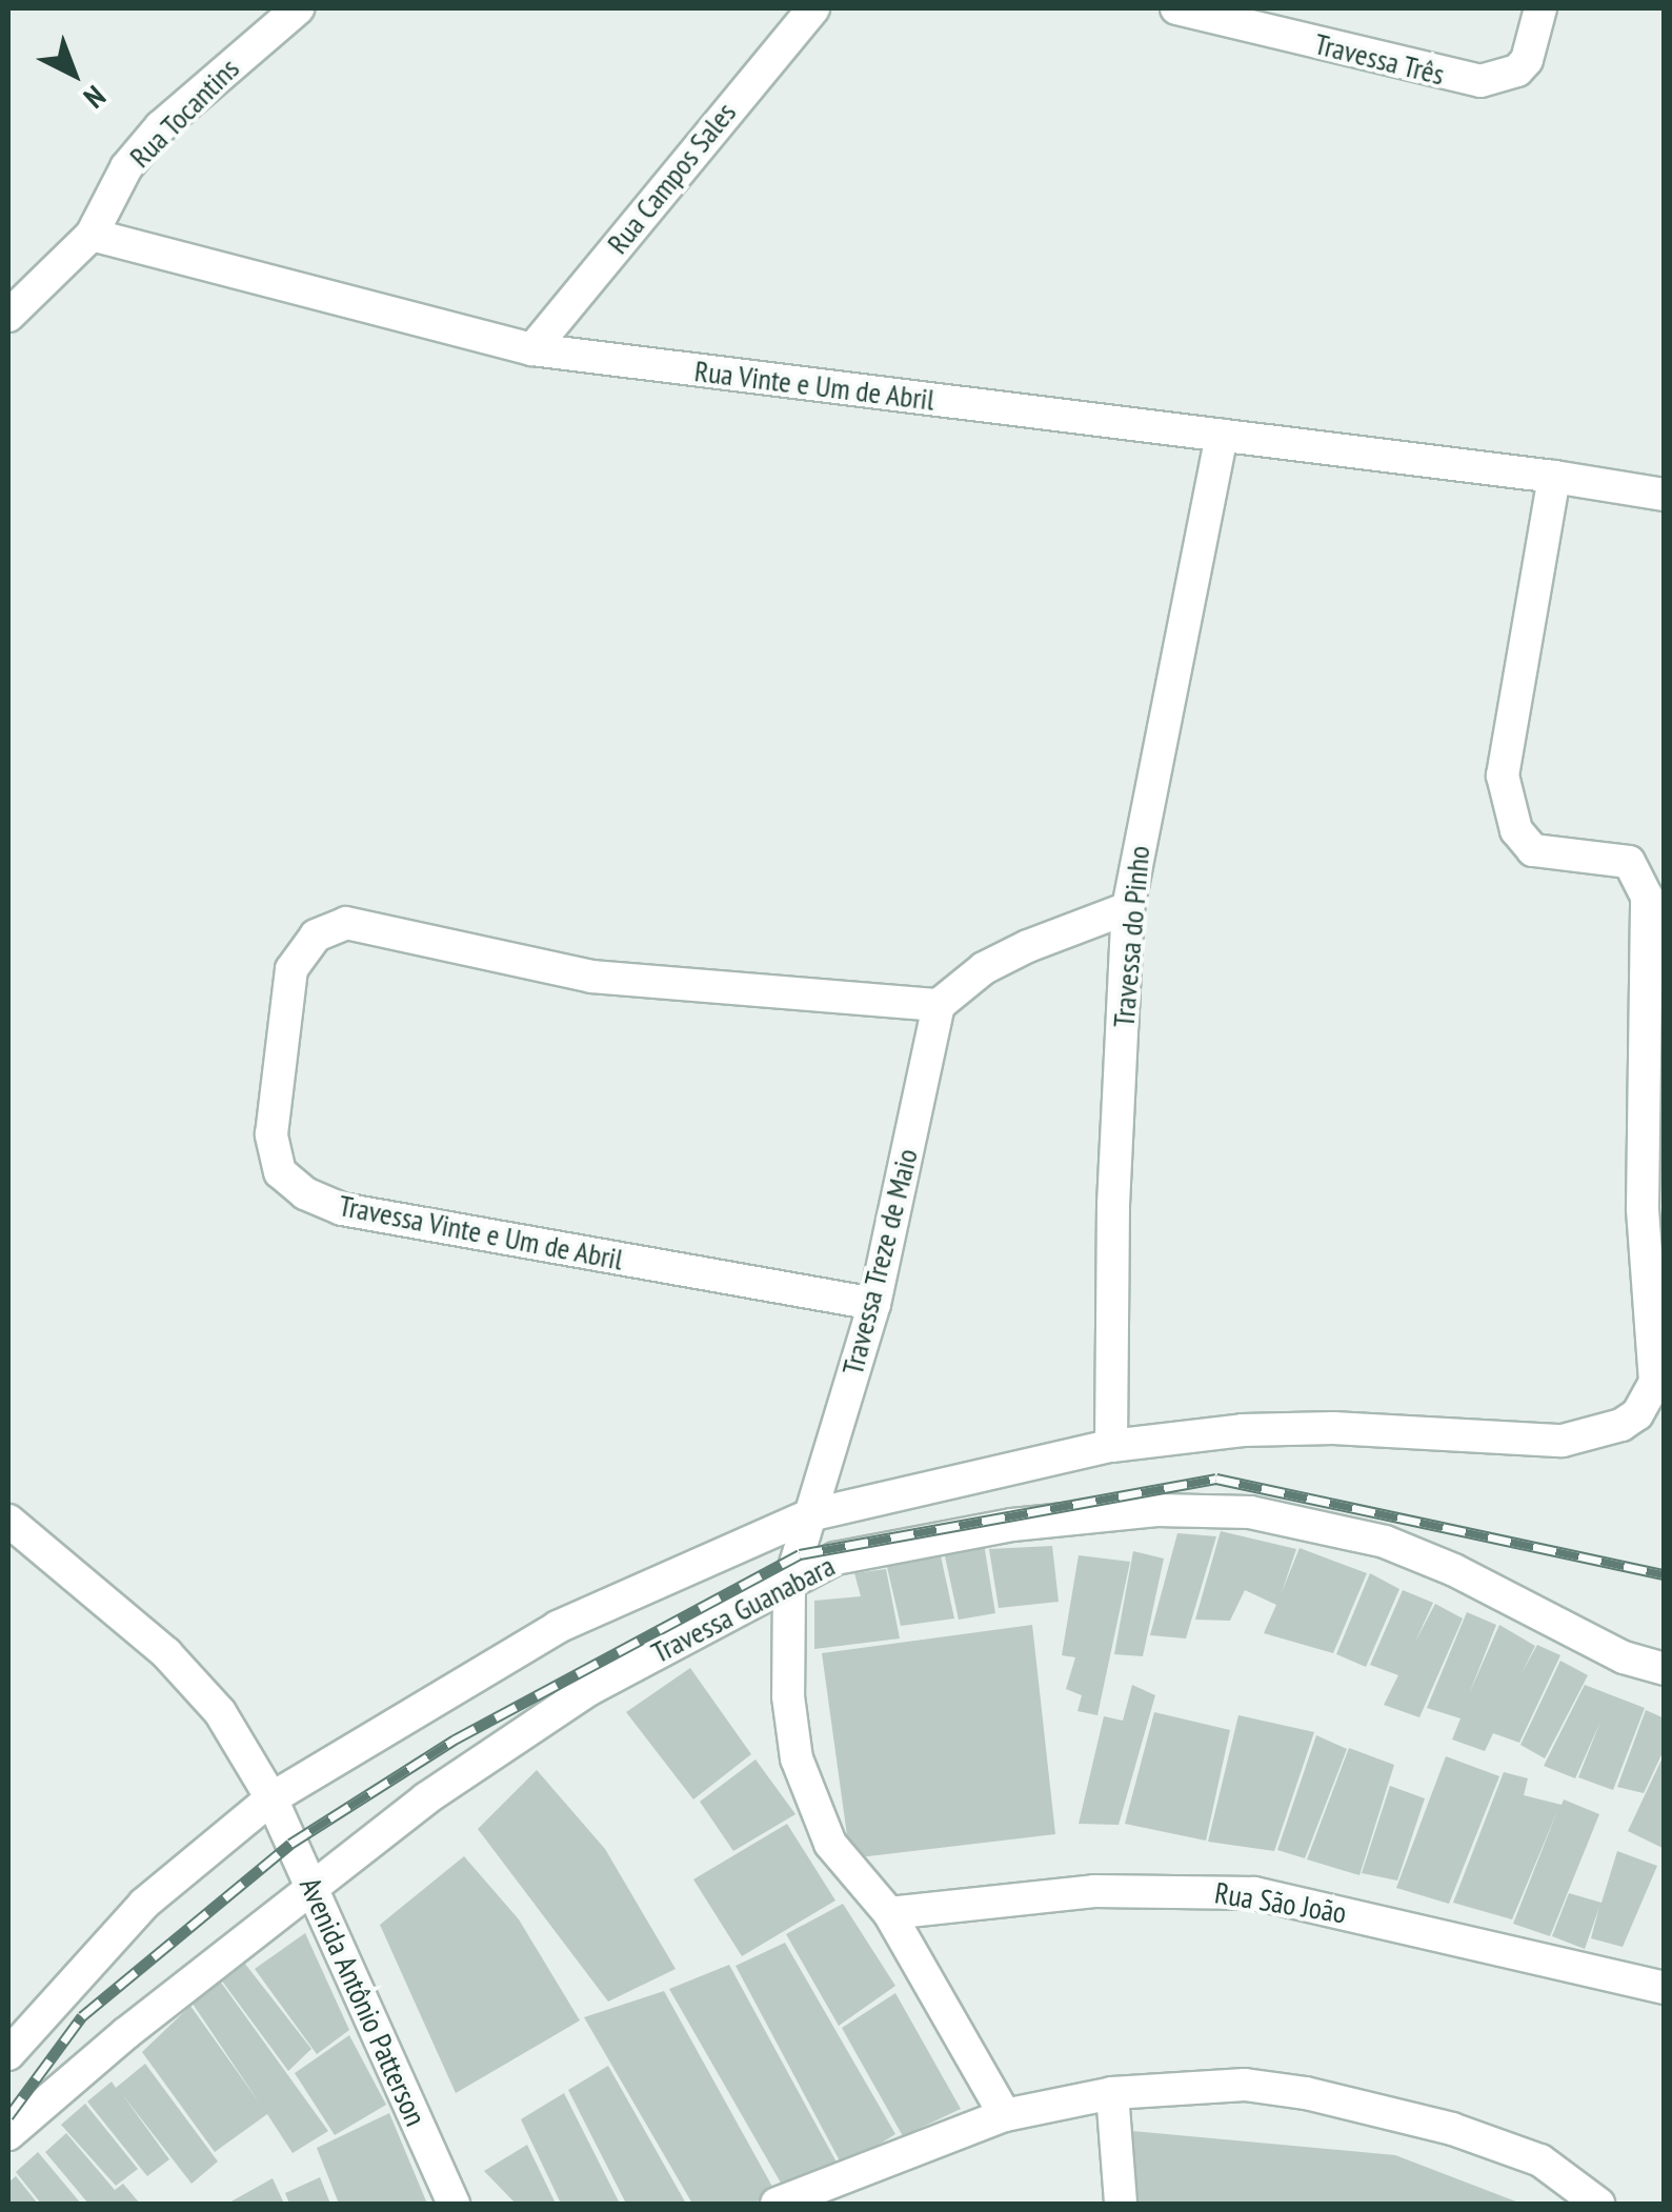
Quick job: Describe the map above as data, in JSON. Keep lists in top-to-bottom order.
{
  "streets": {
    "street": [
      "Travessa Três",
      "Rua Tocantins",
      "Rua Campos Sales",
      "Rua Vinte e Um de Abril",
      "Travessa do Pinho",
      "Travessa Vinte e Um de Abril",
      "Travessa Treze de Maio",
      "Travessa Guanabara",
      "Rua São João",
      "Avenida Antônio Patterson"
    ]
  },
  "crossings": [
    ["Rua Tocantins", "Rua Vinte e Um de Abril"],
    ["Rua Campos Sales", "Rua Vinte e Um de Abril"],
    ["Rua Vinte e Um de Abril", "Travessa do Pinho"],
    ["Travessa Vinte e Um de Abril", "Travessa Treze de Maio"],
    ["Travessa Treze de Maio", "Travessa Guanabara"],
    ["Travessa Treze de Maio", "Rua São João"],
    ["Travessa Guanabara", "Avenida Antônio Patterson"]
  ],
  "north": "bottom right"
}
